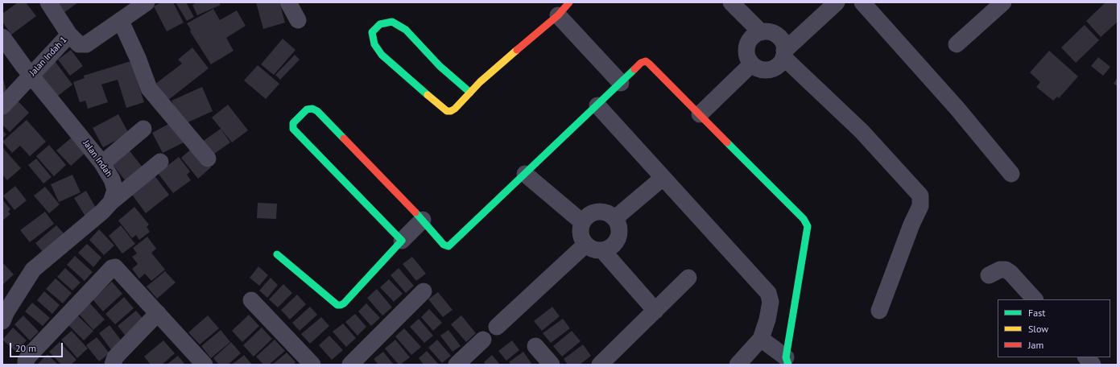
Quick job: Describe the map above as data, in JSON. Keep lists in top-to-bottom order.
{
  "streets": {
    "street": ["Jalan Indah 1", "Jalan Indah"]
  },
  "crossings": [
    ["Jalan Indah 1", "Jalan Indah"]
  ],
  "legend": ["Fast", "Slow", "Jam"],
  "scale_bar": "20 m"
}
